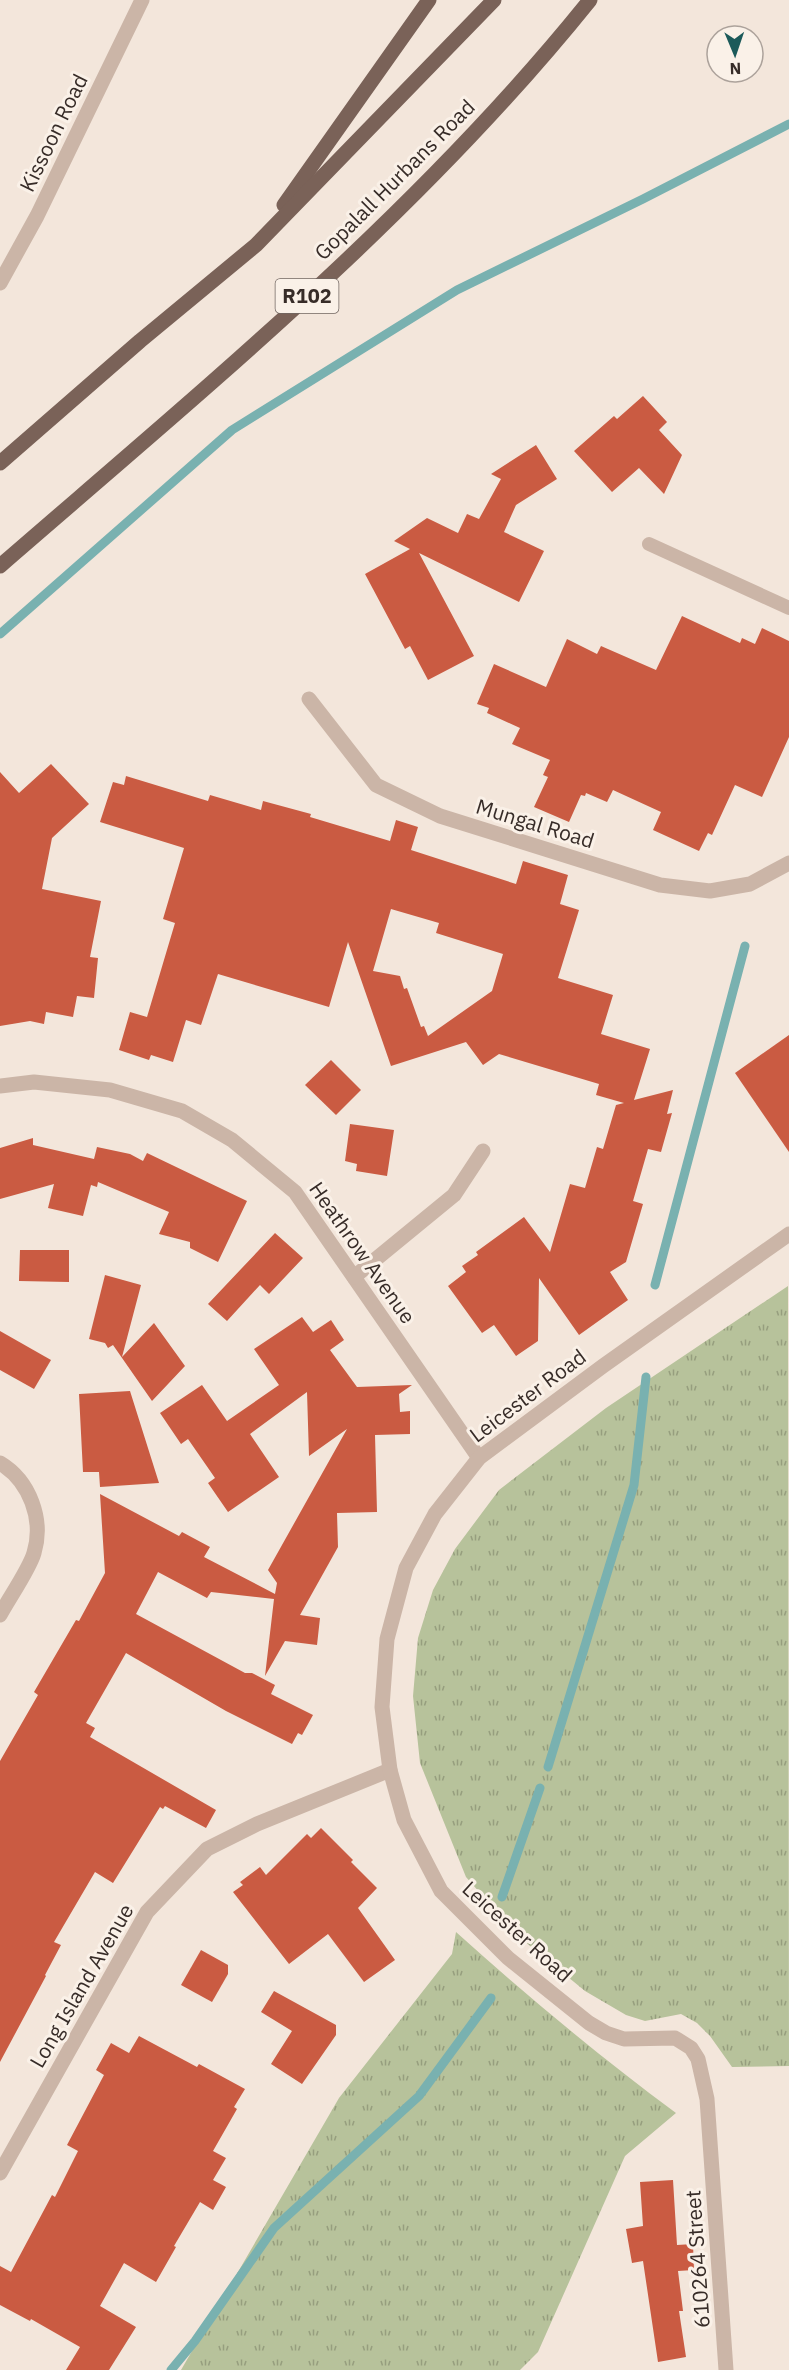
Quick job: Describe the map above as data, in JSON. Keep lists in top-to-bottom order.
{
  "streets": {
    "main road": ["Gopalall Hurbans Road", "R102"],
    "street": [
      "Kissoon Road",
      "Mungal Road",
      "Heathrow Avenue",
      "Leicester Road",
      "Long Island Avenue",
      "610264 Street"
    ]
  },
  "crossings": [
    ["Heathrow Avenue", "Leicester Road"],
    ["Leicester Road", "Long Island Avenue"],
    ["Leicester Road", "610264 Street"]
  ],
  "north": "bottom"
}
